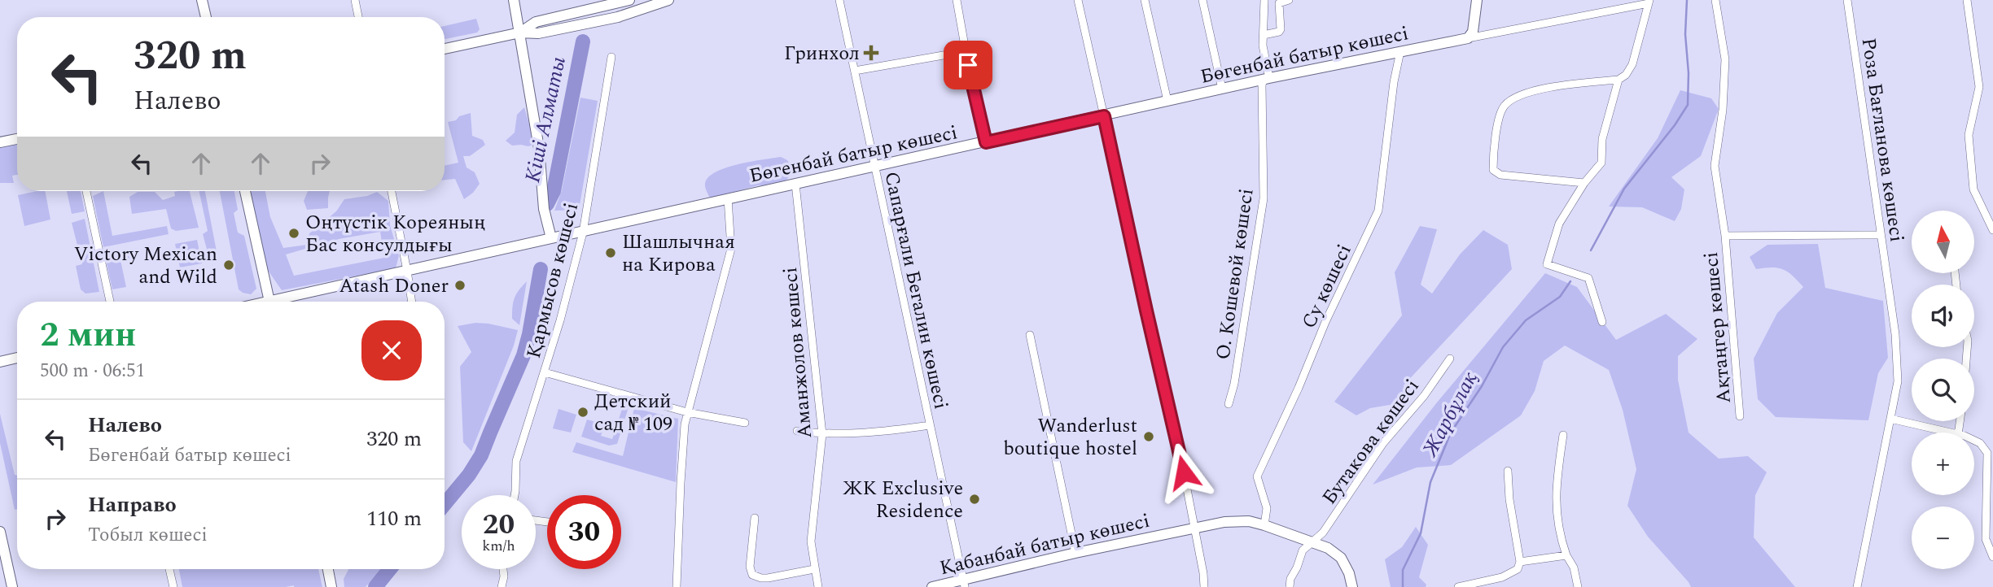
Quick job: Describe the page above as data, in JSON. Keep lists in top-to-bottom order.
{
  "streets": {
    "street": [
      "Бөгенбай батыр көшесі",
      "Роза Бағланова көшесі",
      "О. Кошевой көшесі",
      "Қармысов көшесі",
      "Су көшесі",
      "Сапарғали Бегалин көшесі",
      "Ақтаңгер көшесі",
      "Аманжолов көшесі",
      "Бутакова көшесі",
      "Қабанбай батыр көшесі"
    ]
  },
  "crossings": [
    ["Бөгенбай батыр көшесі", "О. Кошевой көшесі"],
    ["Бөгенбай батыр көшесі", "Қармысов көшесі"],
    ["Бөгенбай батыр көшесі", "Су көшесі"],
    ["Бөгенбай батыр көшесі", "Сапарғали Бегалин көшесі"],
    ["Бөгенбай батыр көшесі", "Аманжолов көшесі"],
    ["Роза Бағланова көшесі", "Ақтаңгер көшесі"],
    ["Су көшесі", "Қабанбай батыр көшесі"],
    ["Сапарғали Бегалин көшесі", "Қабанбай батыр көшесі"],
    ["Бутакова көшесі", "Қабанбай батыр көшесі"]
  ],
  "water": ["Кіші Алматы", "Жарбұлақ"],
  "places": {
    "health": ["Гринхол"],
    "other": [
      "Оңтүстік Кореяның Бас консулдығы",
      "Шашлычная на Кирова",
      "Victory Mexican and Wild",
      "Atash Doner",
      "Детский сад № 109",
      "Wanderlust boutique hostel",
      "ЖК Exclusive Residence"
    ]
  },
  "north": "top",
  "page": {
    "turn": ["320 m", "Налево"],
    "map_buttons": ["+", "−"],
    "heading": ["2 мин", "500 m · 06:51"],
    "list": [
      {
        "name": "Налево",
        "note": "Бөгенбай батыр көшесі",
        "value": "320 m"
      },
      {
        "name": "Направо",
        "note": "Тобыл көшесі",
        "value": "110 m"
      }
    ],
    "speed": "20 km/h",
    "limit": "30"
  }
}
